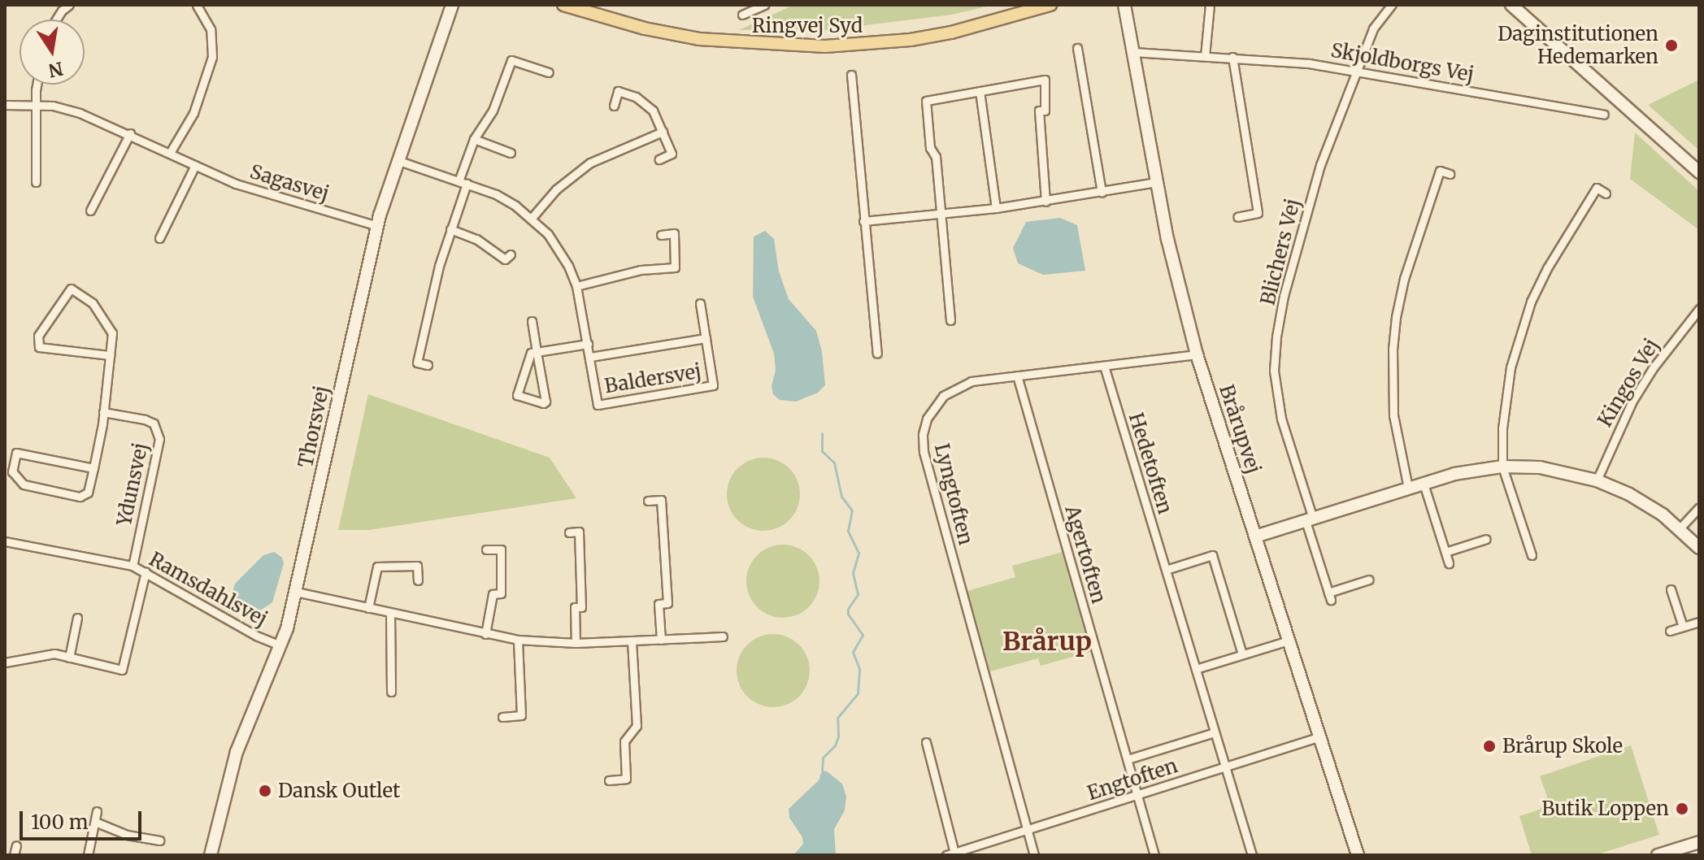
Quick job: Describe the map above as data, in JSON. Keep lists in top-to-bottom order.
{
  "streets": {
    "main road": ["Ringvej Syd"],
    "street": [
      "Skjoldborgs Vej",
      "Sagasvej",
      "Blichers Vej",
      "Baldersvej",
      "Kingos Vej",
      "Thorsvej",
      "Brårupvej",
      "Hedetoften",
      "Ydunsvej",
      "Lyngtoften",
      "Agertoften",
      "Ramsdahlsvej",
      "Engtoften"
    ]
  },
  "crossings": [
    ["Skjoldborgs Vej", "Blichers Vej"],
    ["Skjoldborgs Vej", "Brårupvej"],
    ["Sagasvej", "Thorsvej"],
    ["Baldersvej", "Thorsvej"],
    ["Thorsvej", "Ramsdahlsvej"],
    ["Brårupvej", "Lyngtoften"],
    ["Brårupvej", "Engtoften"],
    ["Hedetoften", "Lyngtoften"],
    ["Hedetoften", "Engtoften"],
    ["Ydunsvej", "Ramsdahlsvej"],
    ["Lyngtoften", "Agertoften"],
    ["Lyngtoften", "Engtoften"],
    ["Agertoften", "Engtoften"]
  ],
  "districts": ["Brårup"],
  "places": [
    "Daginstitutionen Hedemarken",
    "Brårup Skole",
    "Dansk Outlet",
    "Butik Loppen"
  ],
  "scale_bar": "100 m",
  "north": "bottom"
}
